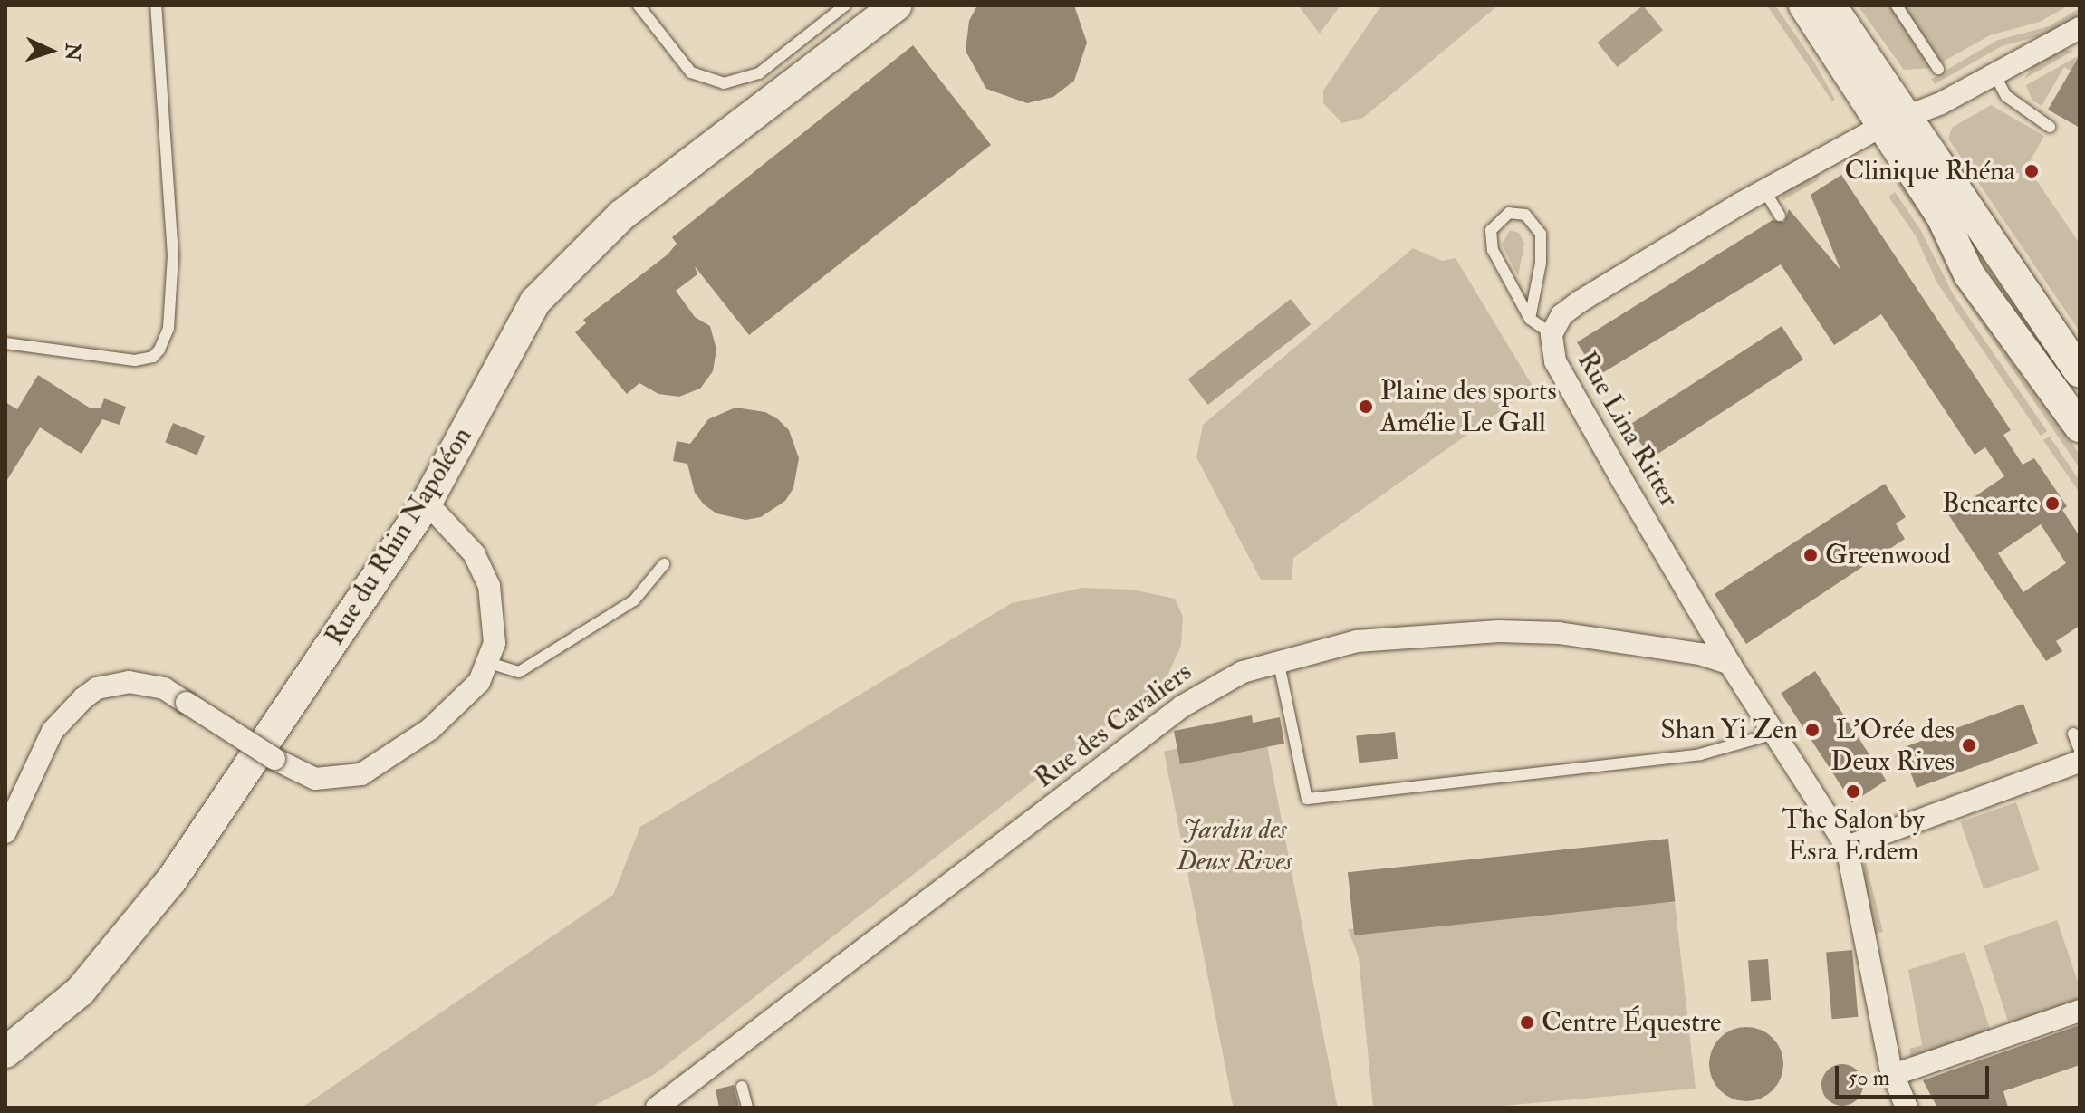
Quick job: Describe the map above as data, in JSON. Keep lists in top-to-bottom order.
{
  "streets": {
    "main road": ["Rue du Rhin Napoléon"],
    "street": ["Rue Lina Ritter", "Rue des Cavaliers"]
  },
  "crossings": [
    ["Rue Lina Ritter", "Rue des Cavaliers"]
  ],
  "parks": ["Jardin des Deux Rives"],
  "places": [
    "Clinique Rhéna",
    "Plaine des sports Amélie Le Gall",
    "Benearte",
    "Greenwood",
    "Shan Yi Zen",
    "L'Orée des Deux Rives",
    "The Salon by Esra Erdem",
    "Centre Équestre"
  ],
  "scale_bar": "50 m",
  "north": "right"
}
